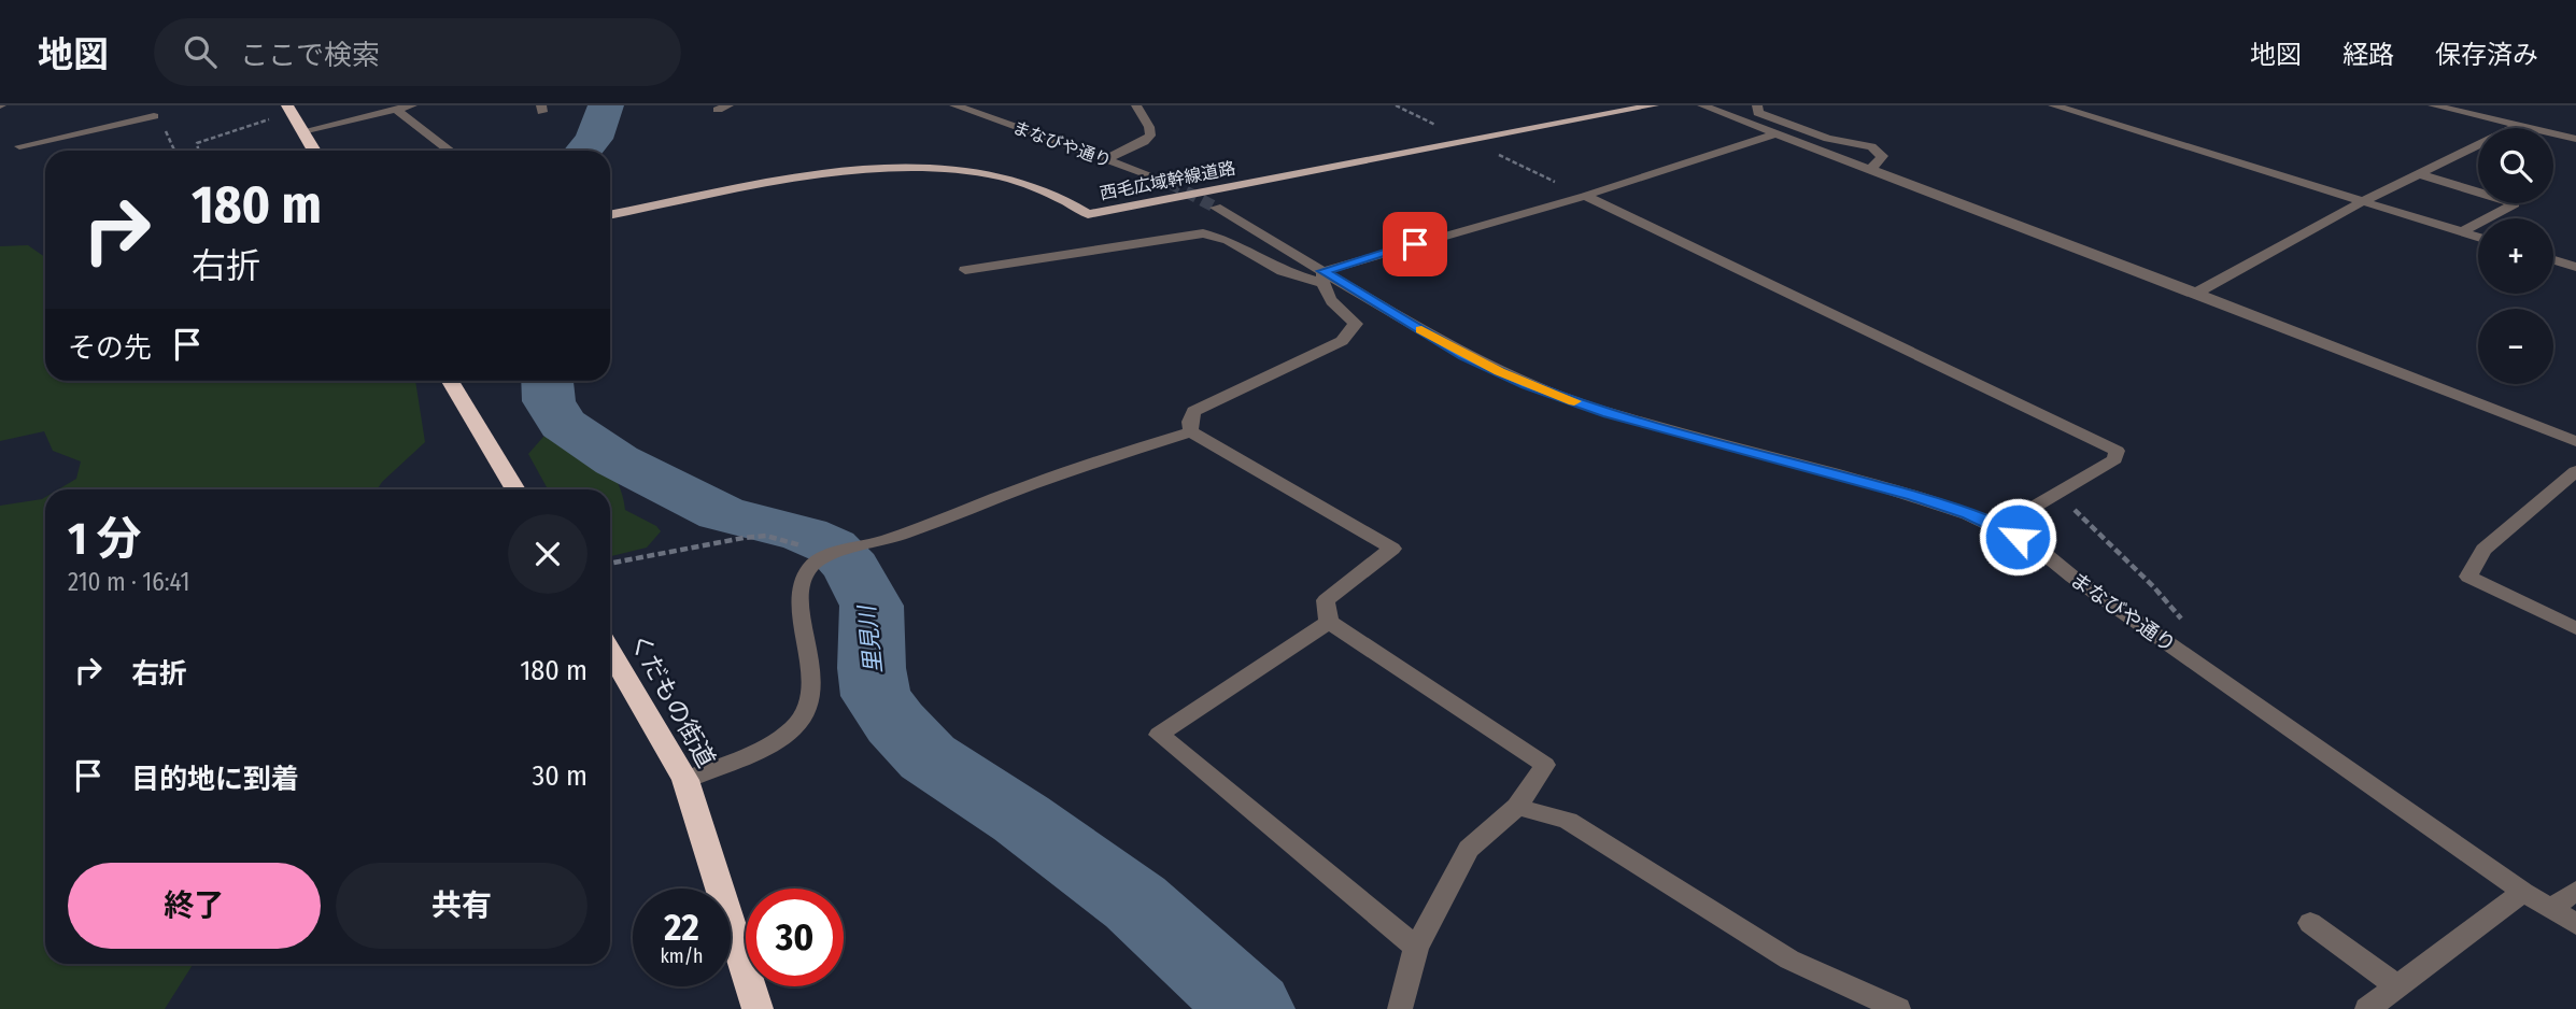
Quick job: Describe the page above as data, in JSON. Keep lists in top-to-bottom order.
{
  "streets": {
    "highway": ["くだもの街道"],
    "main road": ["西毛広域幹線道路"],
    "street": ["まなびや通り"]
  },
  "water": ["里見川"],
  "page": {
    "header": "地図",
    "search": "ここで検索",
    "nav": ["地図", "経路", "保存済み"],
    "map_buttons": ["+", "−"],
    "turn": ["180 m", "右折"],
    "then": "その先",
    "heading": ["1 分", "210 m · 16:41"],
    "list": [
      {
        "name": "右折",
        "value": "180 m"
      },
      {
        "name": "目的地に到着",
        "value": "30 m"
      }
    ],
    "buttons": ["終了", "共有"],
    "speed": "22 km/h",
    "limit": "30"
  }
}
